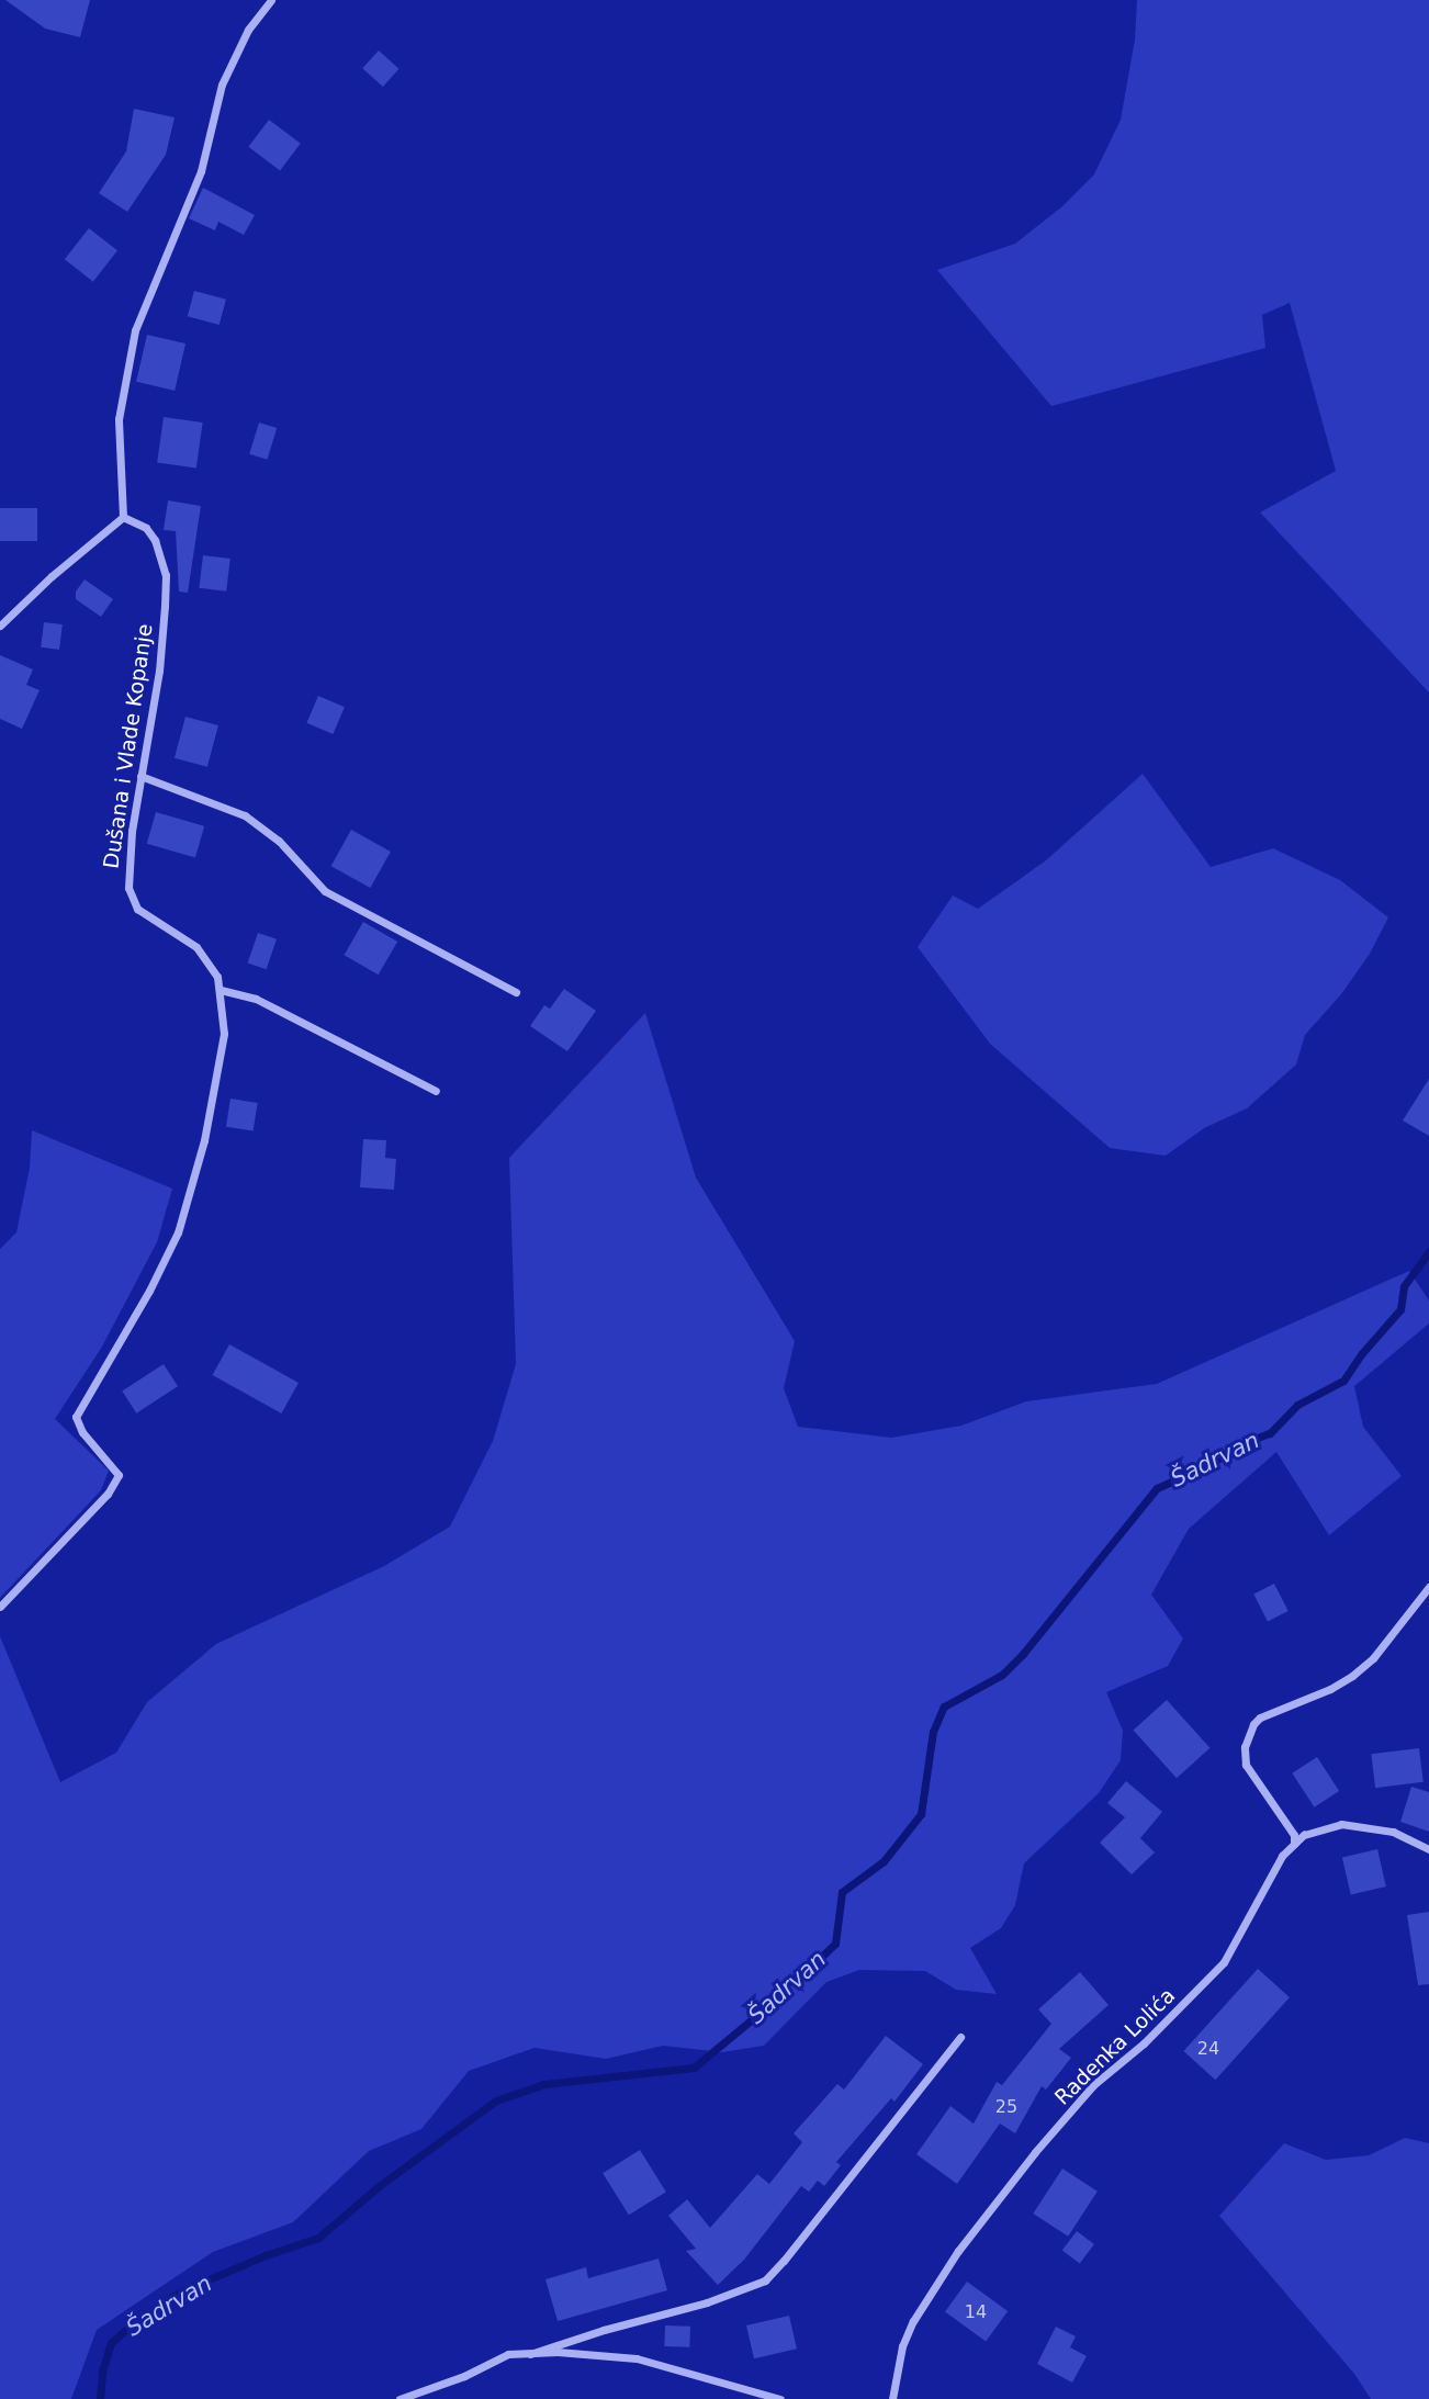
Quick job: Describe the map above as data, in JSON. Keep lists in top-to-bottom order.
{
  "streets": {
    "street": ["Dušana i Vlade Kopanje", "Radenka Lolića"]
  },
  "water": ["Šadrvan"],
  "house_numbers": ["24", "25", "14"]
}
